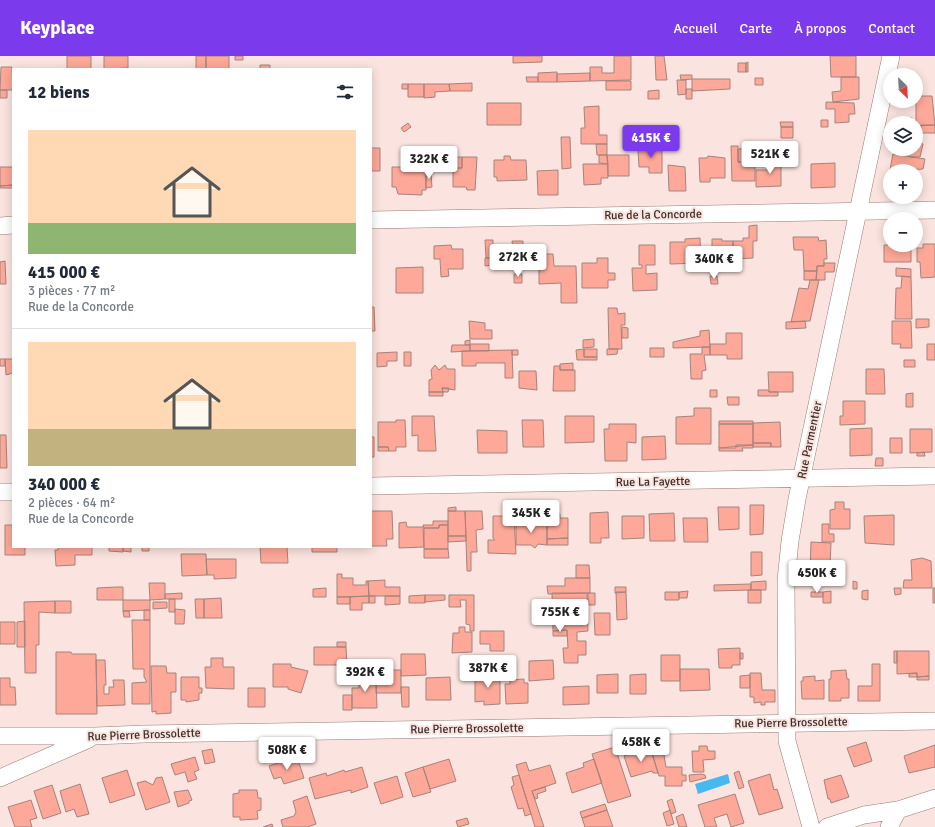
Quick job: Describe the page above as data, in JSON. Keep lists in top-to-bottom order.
{
  "streets": {
    "street": [
      "Rue de la Concorde",
      "Rue Parmentier",
      "Rue La Fayette",
      "Rue Pierre Brossolette"
    ]
  },
  "crossings": [
    ["Rue de la Concorde", "Rue Parmentier"],
    ["Rue Parmentier", "Rue La Fayette"],
    ["Rue Parmentier", "Rue Pierre Brossolette"]
  ],
  "north": "bottom right",
  "page": {
    "header": "Keyplace",
    "nav": [
      "Accueil",
      "Carte",
      "À propos",
      "Contact"
    ],
    "map_buttons": ["+", "−"],
    "heading": "12 biens",
    "list": [
      {
        "name": "415 000 €",
        "note": "3 pièces · 77 m² · Rue de la Concorde"
      },
      {
        "name": "340 000 €",
        "note": "2 pièces · 64 m² · Rue de la Concorde"
      }
    ],
    "price": [
      "415K €",
      "521K €",
      "322K €",
      "272K €",
      "340K €",
      "345K €",
      "450K €",
      "755K €",
      "387K €",
      "392K €",
      "458K €",
      "508K €"
    ]
  }
}
